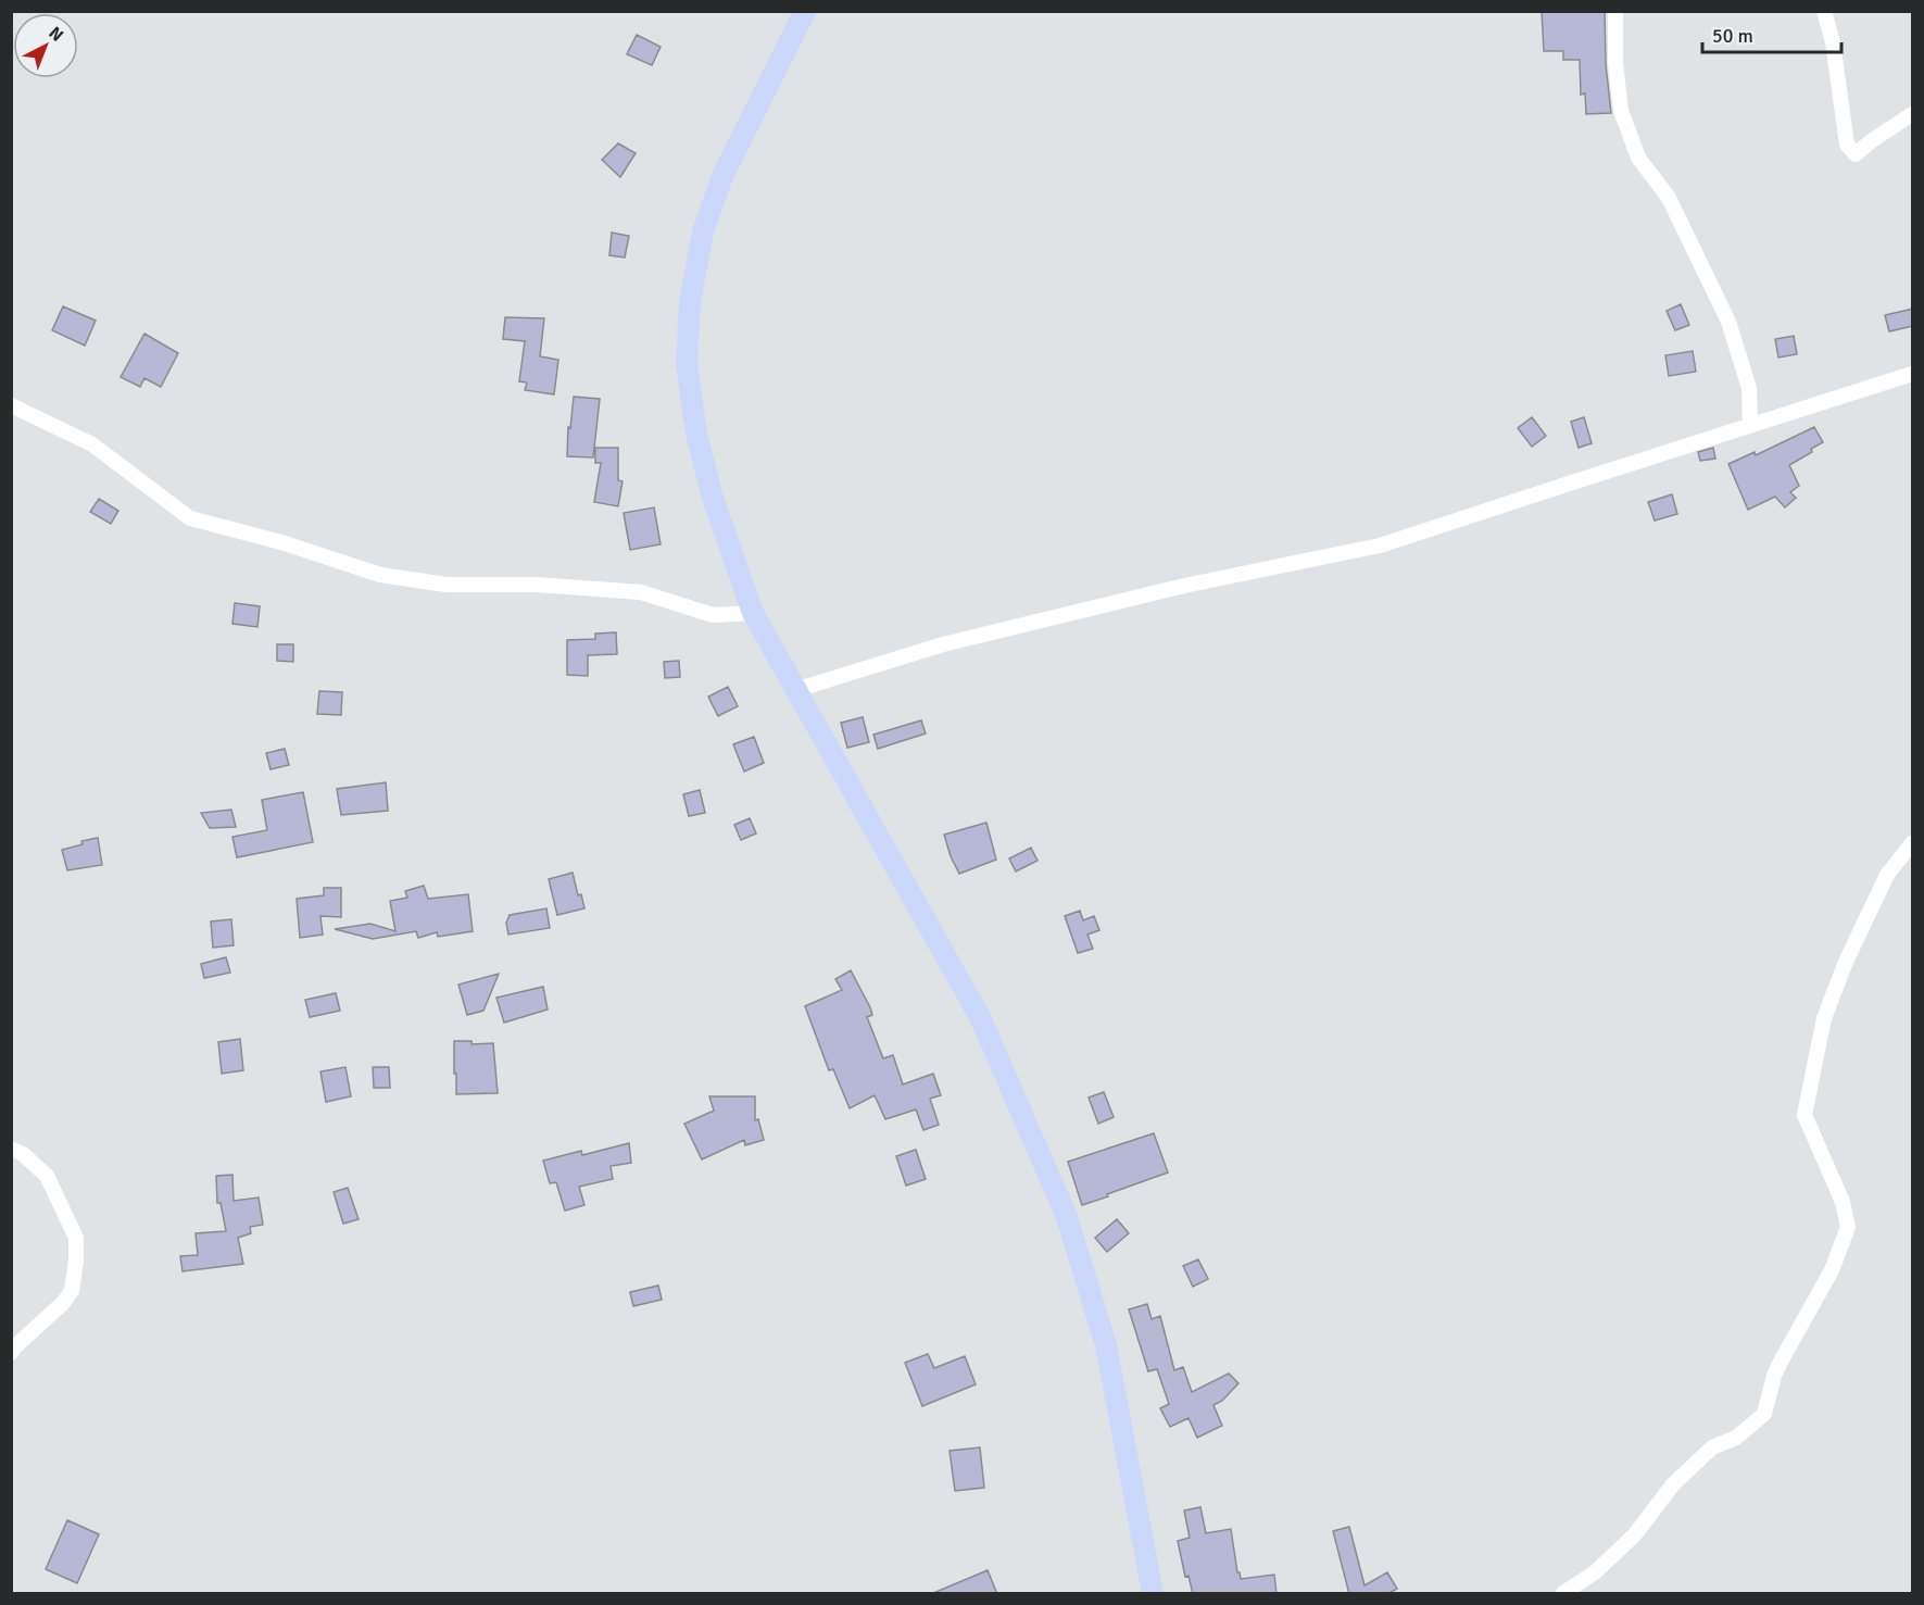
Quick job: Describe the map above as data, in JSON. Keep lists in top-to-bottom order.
{
  "scale_bar": "50 m",
  "north": "top right"
}
